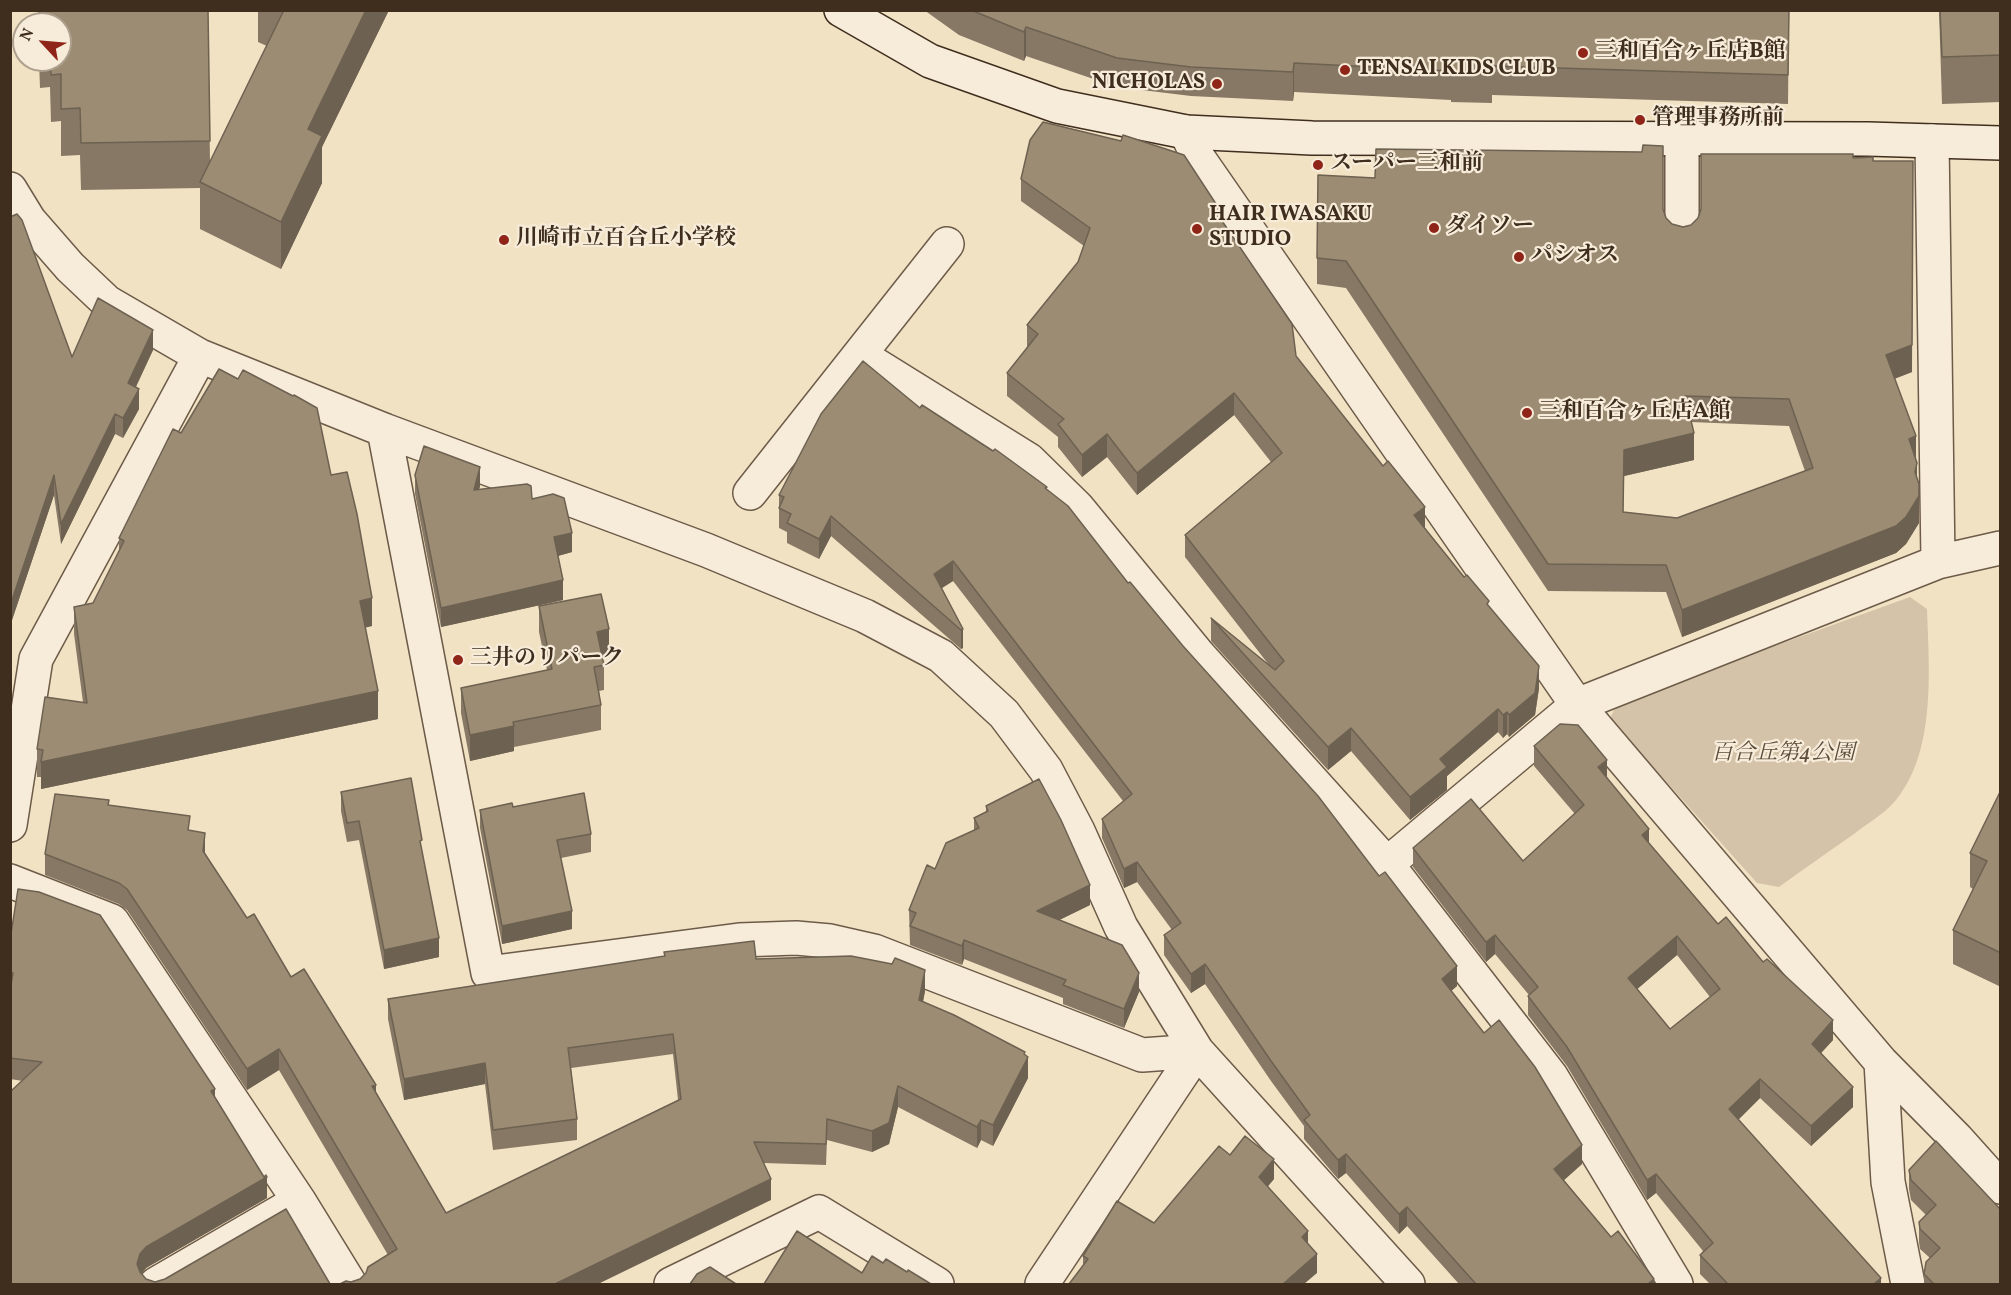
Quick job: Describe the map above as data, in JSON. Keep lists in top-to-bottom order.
{
  "parks": ["百合丘第4公園"],
  "places": [
    "三和百合ヶ丘店B館",
    "TENSAI KIDS CLUB",
    "NICHOLAS",
    "管理事務所前",
    "スーパー三和前",
    "ダイソー",
    "HAIR IWASAKU STUDIO",
    "川崎市立百合丘小学校",
    "パシオス",
    "三和百合ヶ丘店A館",
    "三井のリパーク"
  ],
  "north": "top left"
}
